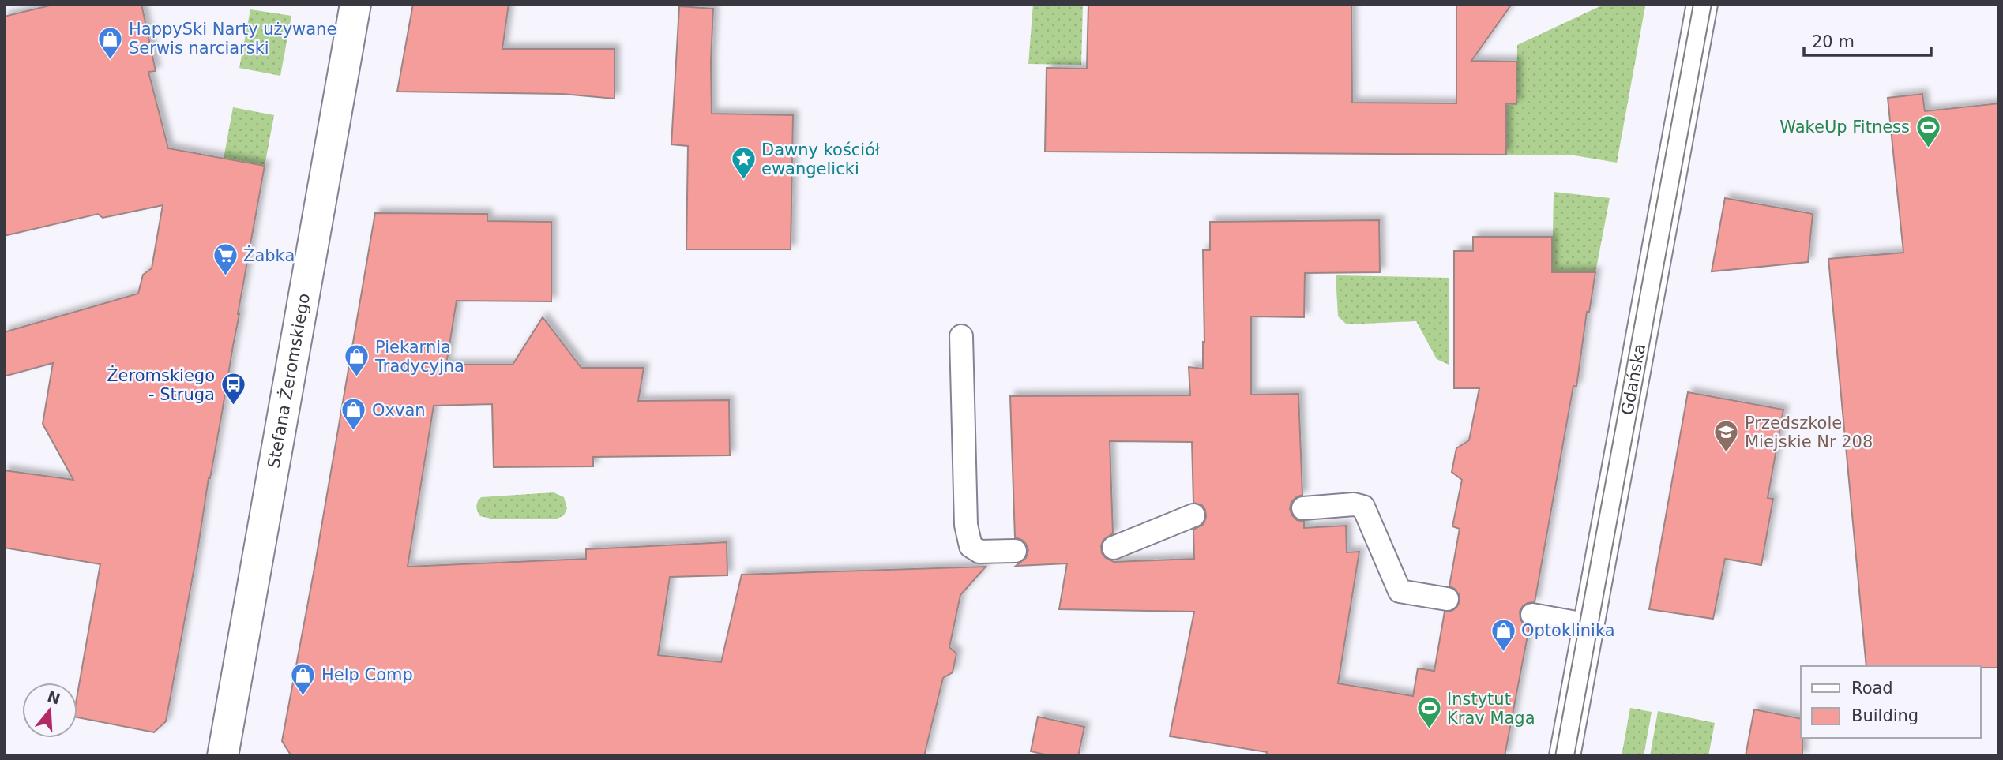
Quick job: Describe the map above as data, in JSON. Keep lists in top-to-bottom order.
{
  "streets": {
    "street": ["Stefana Żeromskiego", "Gdańska"]
  },
  "places": {
    "shop": [
      "HappySki Narty używane Serwis narciarski",
      "Piekarnia Tradycyjna",
      "Oxvan",
      "Optoklinika",
      "Help Comp"
    ],
    "sports": ["WakeUp Fitness", "Instytut Krav Maga"],
    "place": ["Dawny kościół ewangelicki"],
    "supermarket": ["Żabka"],
    "bus stop": ["Żeromskiego - Struga"],
    "school or university": ["Przedszkole Miejskie Nr 208"]
  },
  "legend": ["Road", "Building"],
  "scale_bar": "20 m",
  "north": "top"
}
